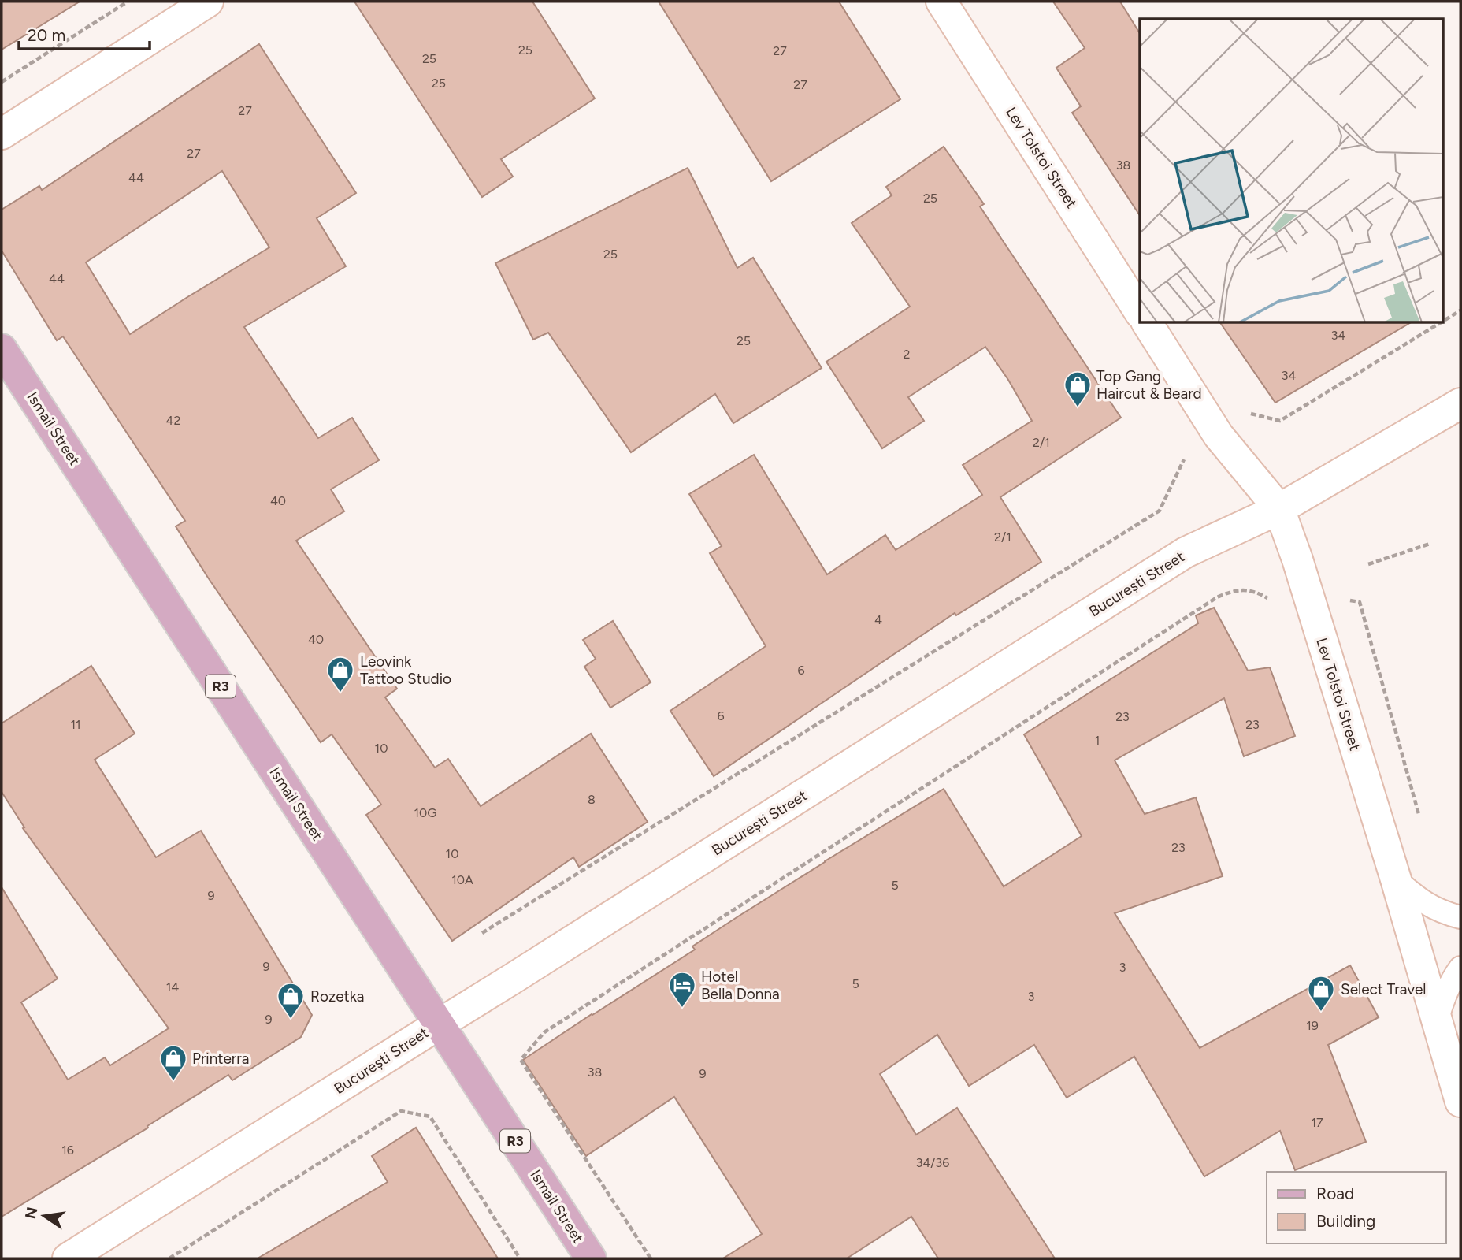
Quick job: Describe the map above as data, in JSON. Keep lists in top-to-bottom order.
{
  "streets": {
    "main road": [
      "Lev Tolstoi Street",
      "Ismail Street",
      "București Street",
      "R3"
    ]
  },
  "crossings": [
    ["Lev Tolstoi Street", "București Street"],
    ["Ismail Street", "București Street"]
  ],
  "places": {
    "shop": [
      "Top Gang Haircut & Beard",
      "Leovink Tattoo Studio",
      "Select Travel",
      "Rozetka",
      "Printerra"
    ],
    "hotel": ["Hotel Bella Donna"]
  },
  "house_numbers": [
    "25",
    "27",
    "25",
    "25",
    "27",
    "27",
    "27",
    "38",
    "44",
    "25",
    "25",
    "44",
    "34",
    "25",
    "2",
    "34",
    "42",
    "2/1",
    "40",
    "2/1",
    "4",
    "40",
    "6",
    "6",
    "23",
    "11",
    "23",
    "1",
    "10",
    "8",
    "10G",
    "23",
    "10",
    "10A",
    "5",
    "9",
    "9",
    "3",
    "5",
    "14",
    "3",
    "9",
    "19",
    "38",
    "9",
    "17",
    "16",
    "34/36"
  ],
  "legend": ["Road", "Building"],
  "scale_bar": "20 m",
  "north": "left"
}
